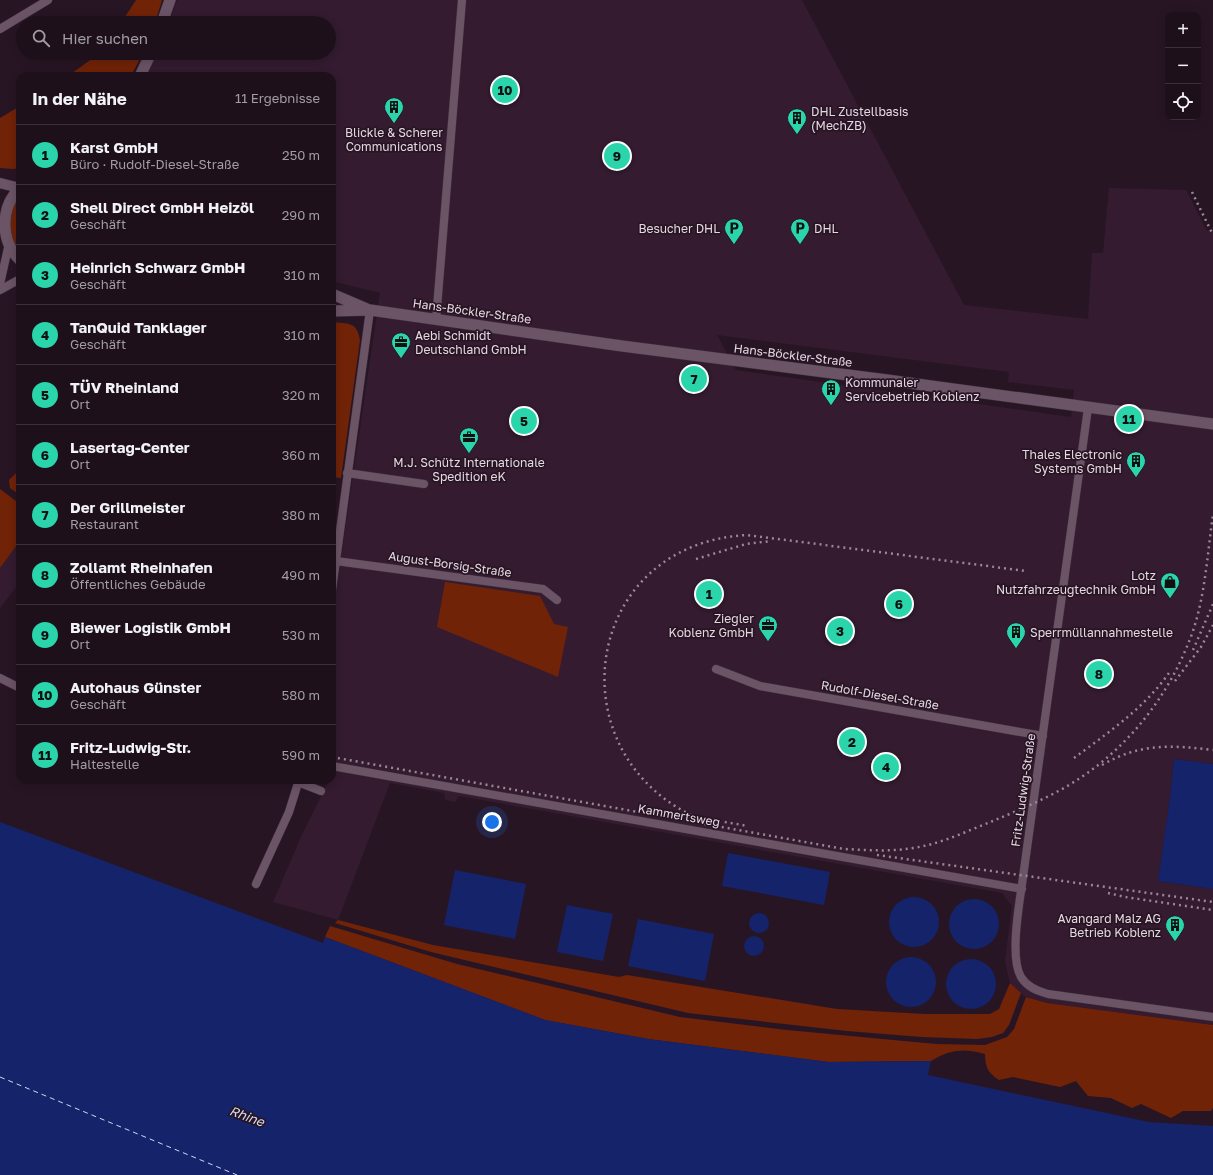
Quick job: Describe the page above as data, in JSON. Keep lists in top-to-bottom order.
{
  "streets": {
    "main road": ["Hans-Böckler-Straße"],
    "street": [
      "August-Borsig-Straße",
      "Rudolf-Diesel-Straße",
      "Fritz-Ludwig-Straße",
      "Kammertsweg"
    ]
  },
  "crossings": [
    ["Hans-Böckler-Straße", "Fritz-Ludwig-Straße"],
    ["Rudolf-Diesel-Straße", "Fritz-Ludwig-Straße"],
    ["Fritz-Ludwig-Straße", "Kammertsweg"]
  ],
  "water": ["Rhine"],
  "places": {
    "building": [
      "Blickle & Scherer Communications",
      "DHL Zustellbasis (MechZB)",
      "Kommunaler Servicebetrieb Koblenz",
      "Thales Electronic Systems GmbH",
      "Sperrmüllannahmestelle",
      "Avangard Malz AG Betrieb Koblenz"
    ],
    "parking": ["Besucher DHL", "DHL"],
    "office": ["Aebi Schmidt Deutschland GmbH", "M.J. Schütz Internationale Spedition eK", "Ziegler Koblenz GmbH"],
    "shop": ["Lotz Nutzfahrzeugtechnik GmbH"]
  },
  "page": {
    "map_buttons": ["+", "−"],
    "search": "Hier suchen",
    "heading": ["In der Nähe", "11 Ergebnisse"],
    "pins": [
      "10",
      "9",
      "7",
      "11",
      "5",
      "1",
      "6",
      "3",
      "8",
      "2",
      "4"
    ],
    "list": [
      {
        "mark": "1",
        "name": "Karst GmbH",
        "note": "Büro · Rudolf-Diesel-Straße",
        "value": "250 m"
      },
      {
        "mark": "2",
        "name": "Shell Direct GmbH Heizöl",
        "note": "Geschäft",
        "value": "290 m"
      },
      {
        "mark": "3",
        "name": "Heinrich Schwarz GmbH",
        "note": "Geschäft",
        "value": "310 m"
      },
      {
        "mark": "4",
        "name": "TanQuid Tanklager",
        "note": "Geschäft",
        "value": "310 m"
      },
      {
        "mark": "5",
        "name": "TÜV Rheinland",
        "note": "Ort",
        "value": "320 m"
      },
      {
        "mark": "6",
        "name": "Lasertag-Center",
        "note": "Ort",
        "value": "360 m"
      },
      {
        "mark": "7",
        "name": "Der Grillmeister",
        "note": "Restaurant",
        "value": "380 m"
      },
      {
        "mark": "8",
        "name": "Zollamt Rheinhafen",
        "note": "Öffentliches Gebäude",
        "value": "490 m"
      },
      {
        "mark": "9",
        "name": "Biewer Logistik GmbH",
        "note": "Ort",
        "value": "530 m"
      },
      {
        "mark": "10",
        "name": "Autohaus Günster",
        "note": "Geschäft",
        "value": "580 m"
      },
      {
        "mark": "11",
        "name": "Fritz-Ludwig-Str.",
        "note": "Haltestelle",
        "value": "590 m"
      }
    ]
  }
}
